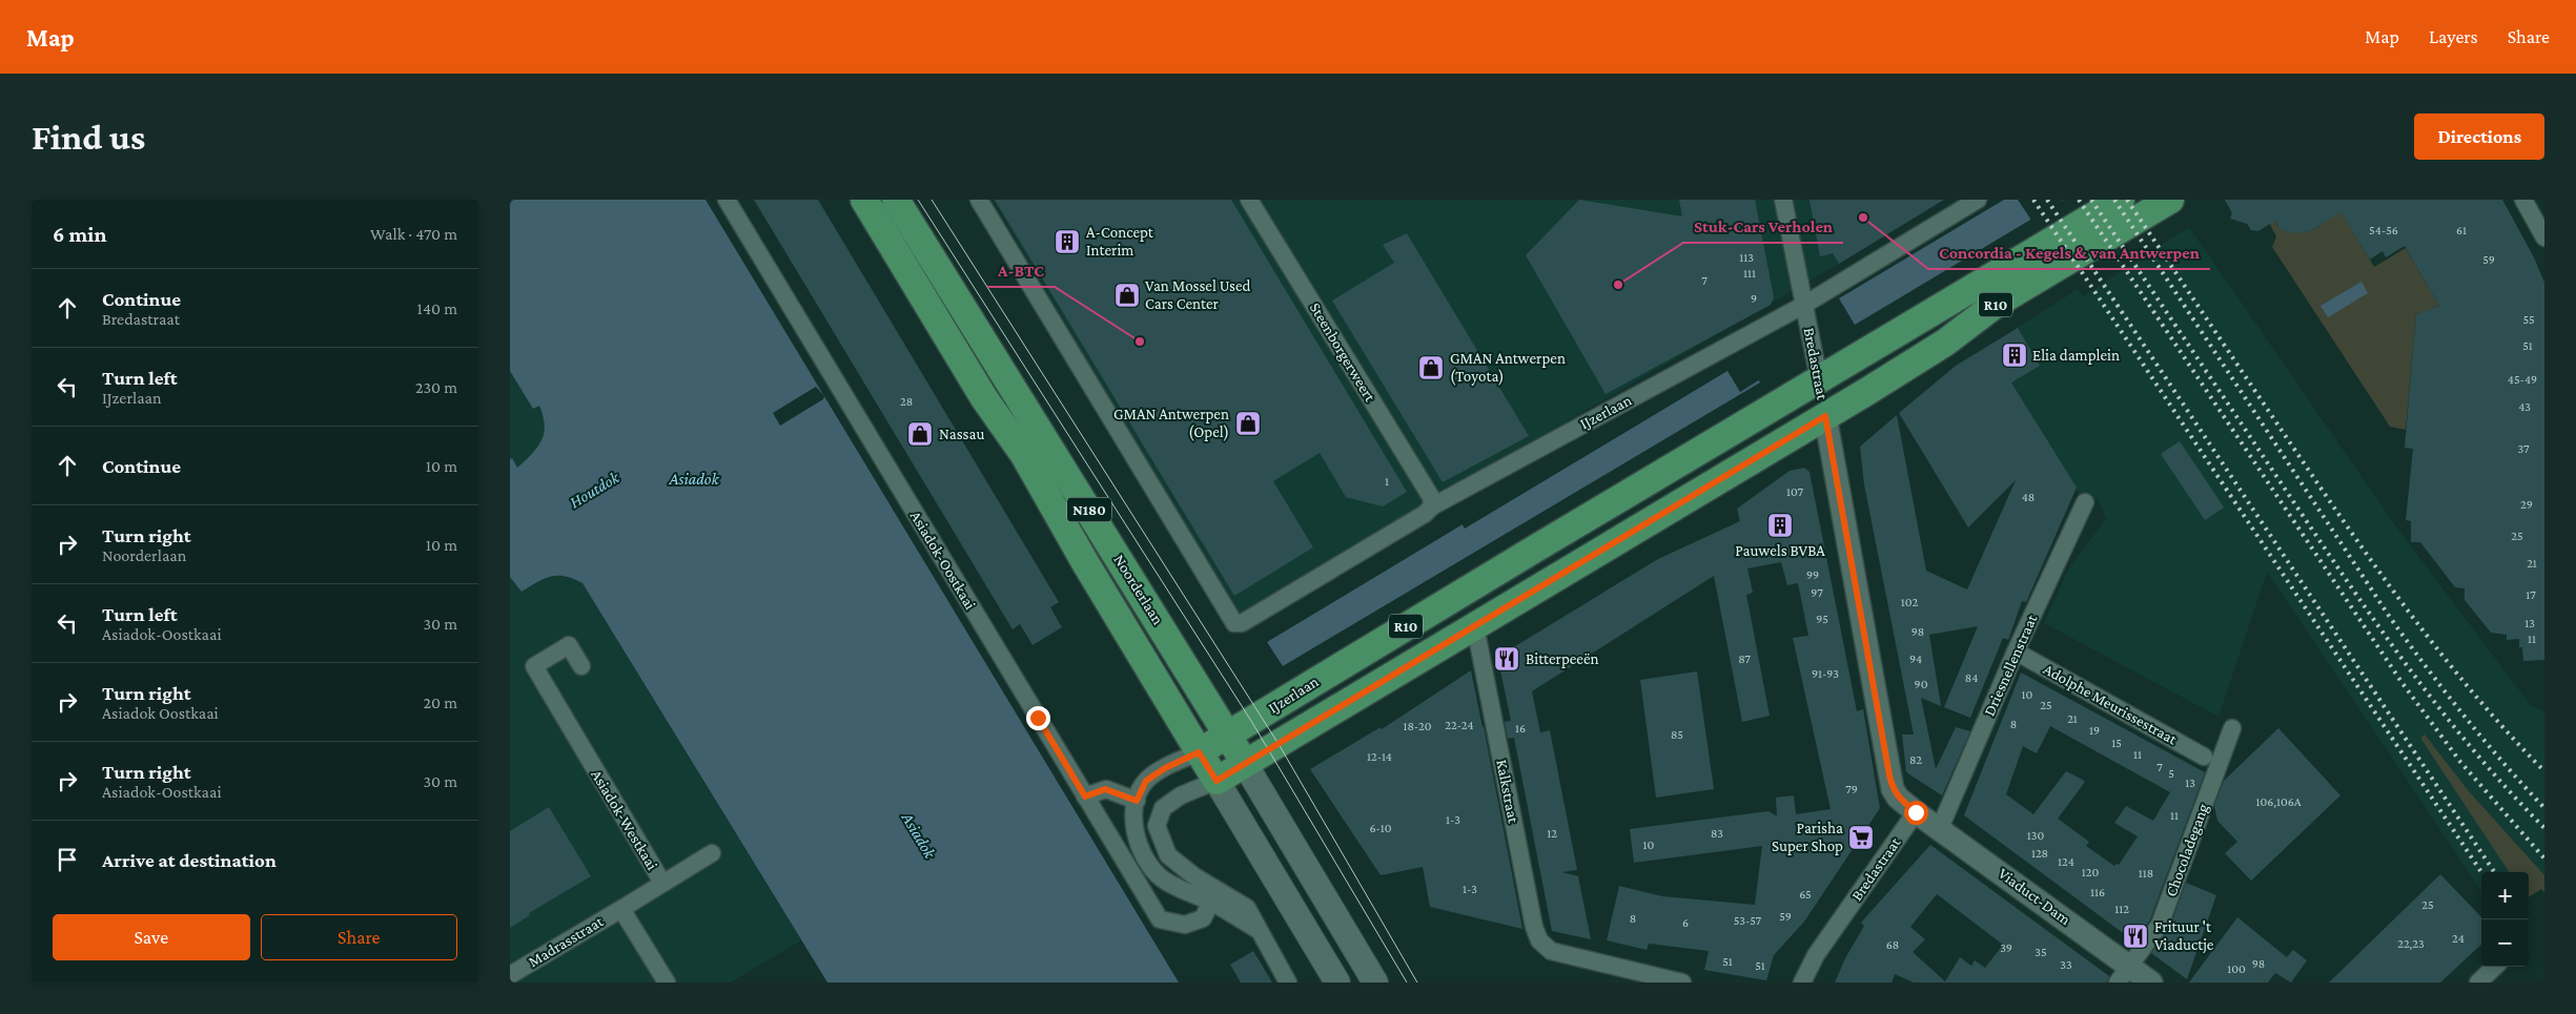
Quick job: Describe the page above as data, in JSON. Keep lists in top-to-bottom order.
{
  "streets": {
    "main road": [
      "R10",
      "Bredastraat",
      "IJzerlaan",
      "N180",
      "Noorderlaan"
    ],
    "street": [
      "Steenborgerweert",
      "Asiadok-Oostkaai",
      "Driesnellenstraat",
      "Adolphe Meurissestraat",
      "Kalkstraat",
      "Asiadok-Westkaai",
      "Chocoladegang",
      "Viaduct-Dam",
      "Madrasstraat"
    ]
  },
  "crossings": [
    ["R10", "Bredastraat"],
    ["R10", "IJzerlaan"],
    ["R10", "Noorderlaan"],
    ["R10", "Kalkstraat"],
    ["Steenborgerweert", "IJzerlaan"],
    ["Bredastraat", "IJzerlaan"],
    ["Bredastraat", "Viaduct-Dam"],
    ["IJzerlaan", "Noorderlaan"],
    ["Driesnellenstraat", "Adolphe Meurissestraat"],
    ["Driesnellenstraat", "Viaduct-Dam"],
    ["Asiadok-Westkaai", "Madrasstraat"],
    ["Chocoladegang", "Viaduct-Dam"]
  ],
  "water": ["Asiadok", "Houtdok"],
  "places": {
    "other": ["Concordia - Kegels & van Antwerpen", "Stuk-Cars Verholen", "A-BTC"],
    "building": ["A-Concept Interim", "Elia damplein", "Pauwels BVBA"],
    "shop": [
      "Van Mossel Used Cars Center",
      "GMAN Antwerpen (Toyota)",
      "GMAN Antwerpen (Opel)",
      "Nassau"
    ],
    "restaurant": ["Bitterpeeën", "Frituur 't Viaductje"],
    "supermarket": ["Parisha Super Shop"]
  },
  "house_numbers": [
    "54-56",
    "61",
    "113",
    "59",
    "111",
    "7",
    "9",
    "55",
    "51",
    "45-49",
    "28",
    "43",
    "37",
    "1",
    "107",
    "48",
    "29",
    "25",
    "21",
    "99",
    "97",
    "17",
    "102",
    "95",
    "13",
    "98",
    "11",
    "87",
    "94",
    "91-93",
    "84",
    "90",
    "10",
    "25",
    "21",
    "8",
    "22-24",
    "18-20",
    "16",
    "19",
    "85",
    "15",
    "11",
    "12-14",
    "82",
    "7",
    "5",
    "13",
    "79",
    "106,106A",
    "11",
    "1-3",
    "6-10",
    "12",
    "83",
    "130",
    "10",
    "128",
    "124",
    "120",
    "118",
    "1-3",
    "116",
    "65",
    "25",
    "112",
    "59",
    "8",
    "53-57",
    "6",
    "24",
    "22,23",
    "68",
    "39",
    "35",
    "51",
    "98",
    "33",
    "51",
    "100"
  ],
  "page": {
    "header": "Map",
    "nav": ["Map", "Layers", "Share"],
    "buttons": [
      "Directions",
      ["Save", "Share"]
    ],
    "title": "Find us",
    "heading": ["6 min", "Walk · 470 m"],
    "list": [
      ["Continue", "Bredastraat", "140 m"],
      ["Turn left", "IJzerlaan", "230 m"],
      ["Continue", "10 m"],
      ["Turn right", "Noorderlaan", "10 m"],
      ["Turn left", "Asiadok-Oostkaai", "30 m"],
      ["Turn right", "Asiadok Oostkaai", "20 m"],
      ["Turn right", "Asiadok-Oostkaai", "30 m"],
      "Arrive at destination"
    ],
    "map_buttons": ["+", "−"]
  }
}
